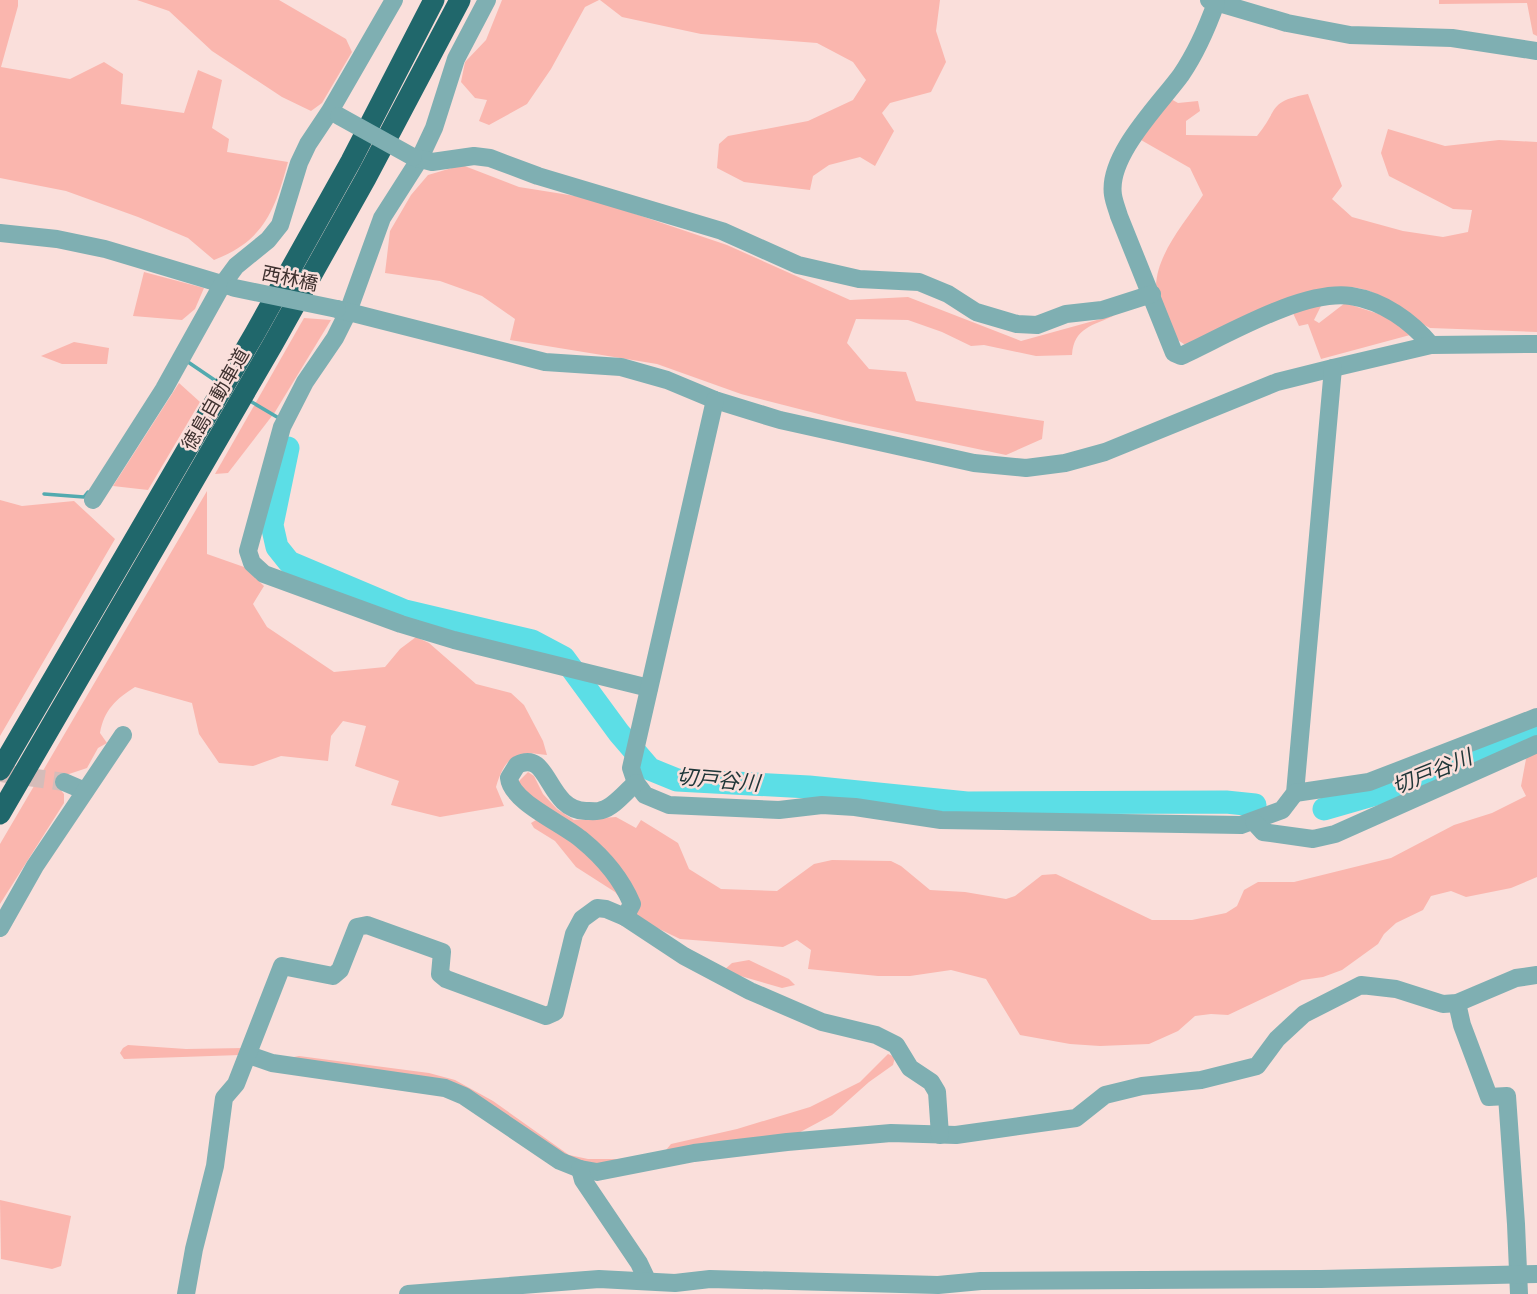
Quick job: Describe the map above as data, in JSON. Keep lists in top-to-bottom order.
{
  "streets": {
    "highway": ["徳島自動車道"],
    "street": ["西林橋"]
  },
  "water": ["切戸谷川"]
}
